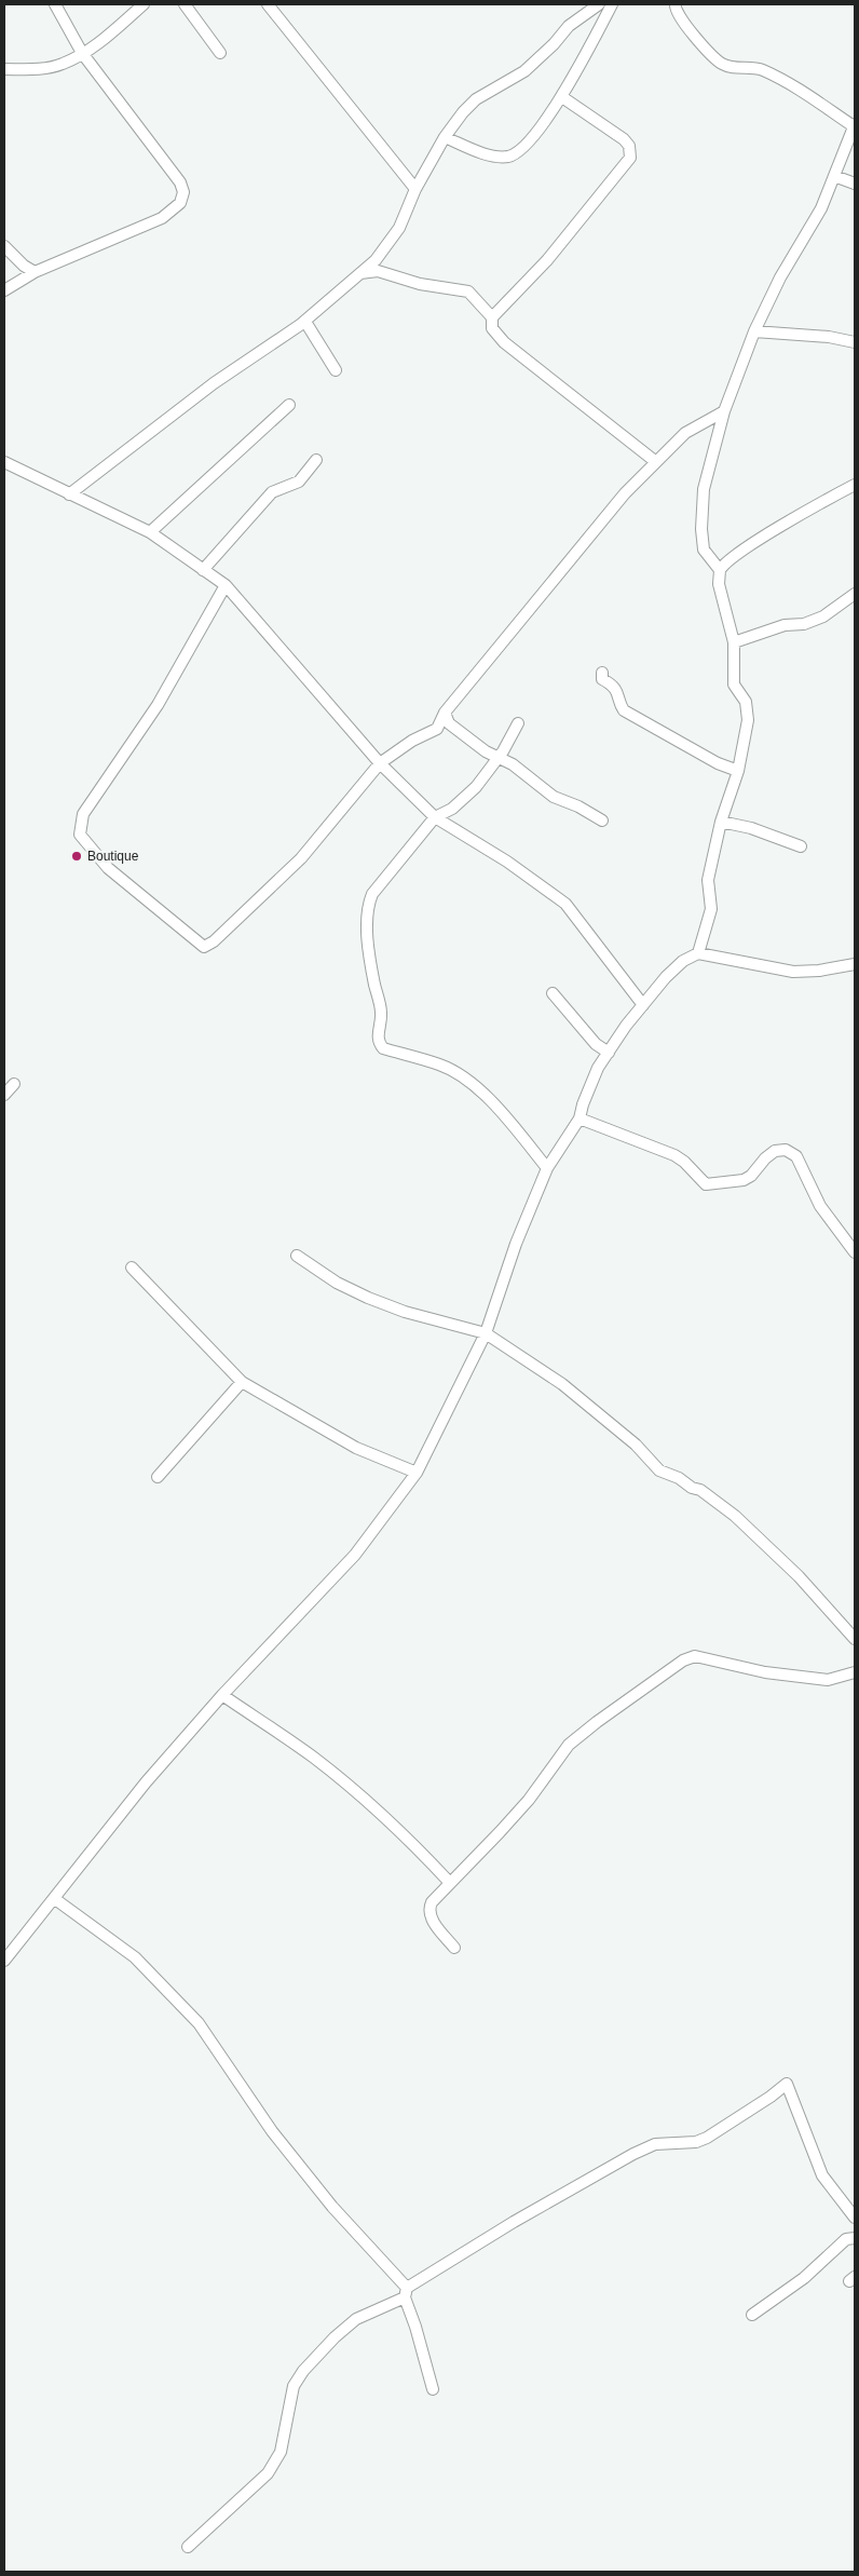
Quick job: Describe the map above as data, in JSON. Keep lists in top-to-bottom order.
{
  "places": ["Boutique"]
}
